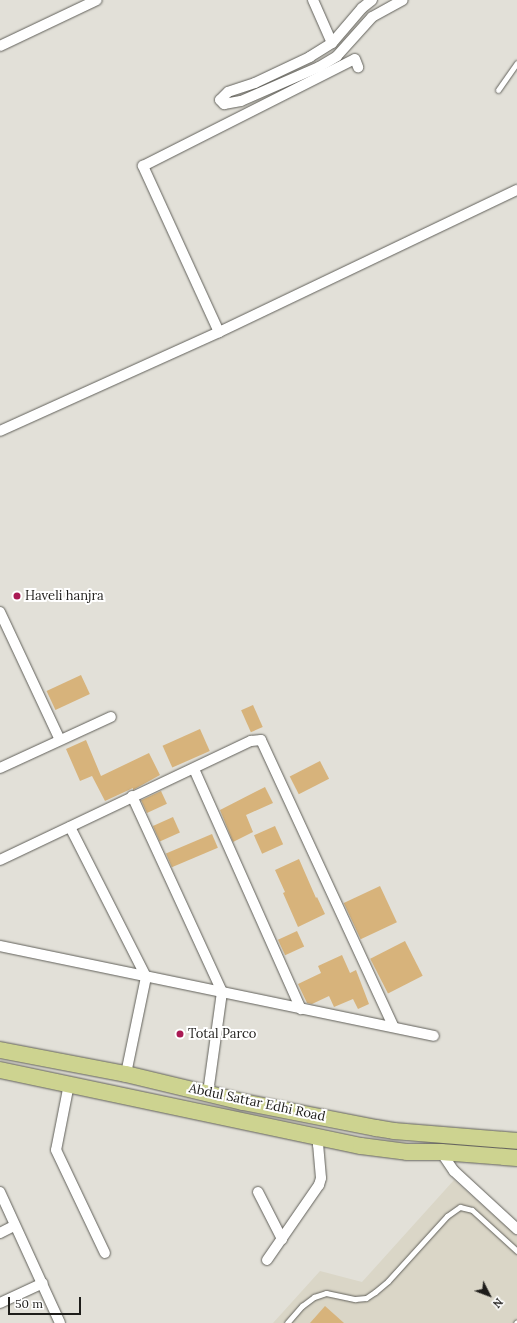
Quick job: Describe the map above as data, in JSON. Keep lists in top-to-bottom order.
{
  "streets": {
    "main road": ["Abdul Sattar Edhi Road"]
  },
  "places": ["Haveli hanjra", "Total Parco"],
  "scale_bar": "50 m",
  "north": "bottom right"
}
